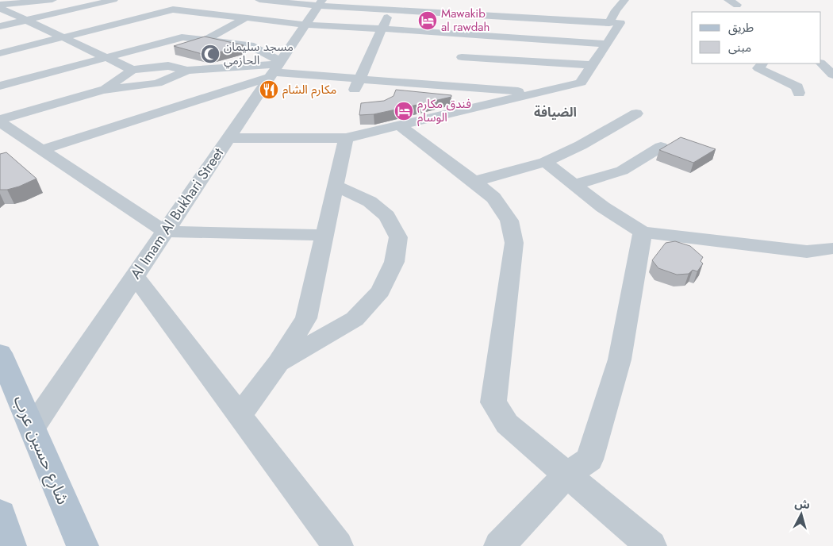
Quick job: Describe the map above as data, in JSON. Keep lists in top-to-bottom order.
{
  "streets": {
    "main road": ["شارع حسين عرب"],
    "street": ["Al Imam Al Bukhari Street"]
  },
  "crossings": [
    ["Al Imam Al Bukhari Street", "شارع حسين عرب"]
  ],
  "districts": ["الضيافة"],
  "places": {
    "hotel": ["Mawakib al rawdah", "فندق مكارم الوسام"],
    "mosque": ["مسجد سليمان الحازمي"],
    "restaurant": ["مكارم الشام"]
  },
  "legend": ["طريق", "مبنى"],
  "north": "top"
}
